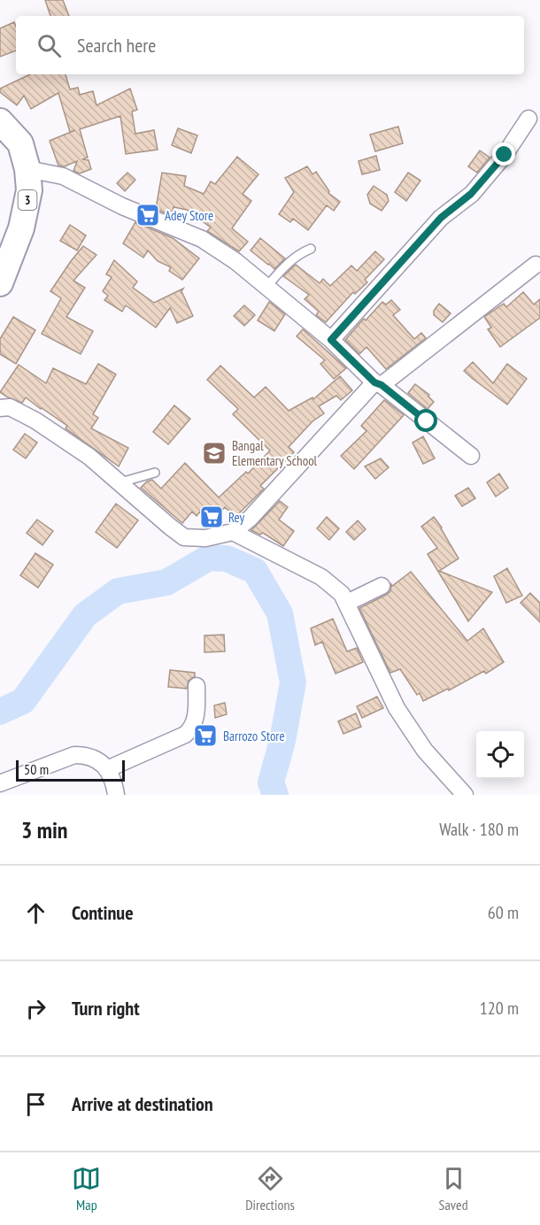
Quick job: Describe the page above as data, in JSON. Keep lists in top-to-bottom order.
{
  "streets": {
    "highway": ["3"]
  },
  "places": {
    "supermarket": ["Adey Store", "Rey", "Barrozo Store"],
    "school or university": ["Bangal Elementary School"]
  },
  "scale_bar": "50 m",
  "page": {
    "search": "Search here",
    "scale": "50 m",
    "heading": ["3 min", "Walk · 180 m"],
    "list": [
      ["Continue", "60 m"],
      ["Turn right", "120 m"],
      "Arrive at destination"
    ],
    "nav": ["Map", "Directions", "Saved"]
  }
}
